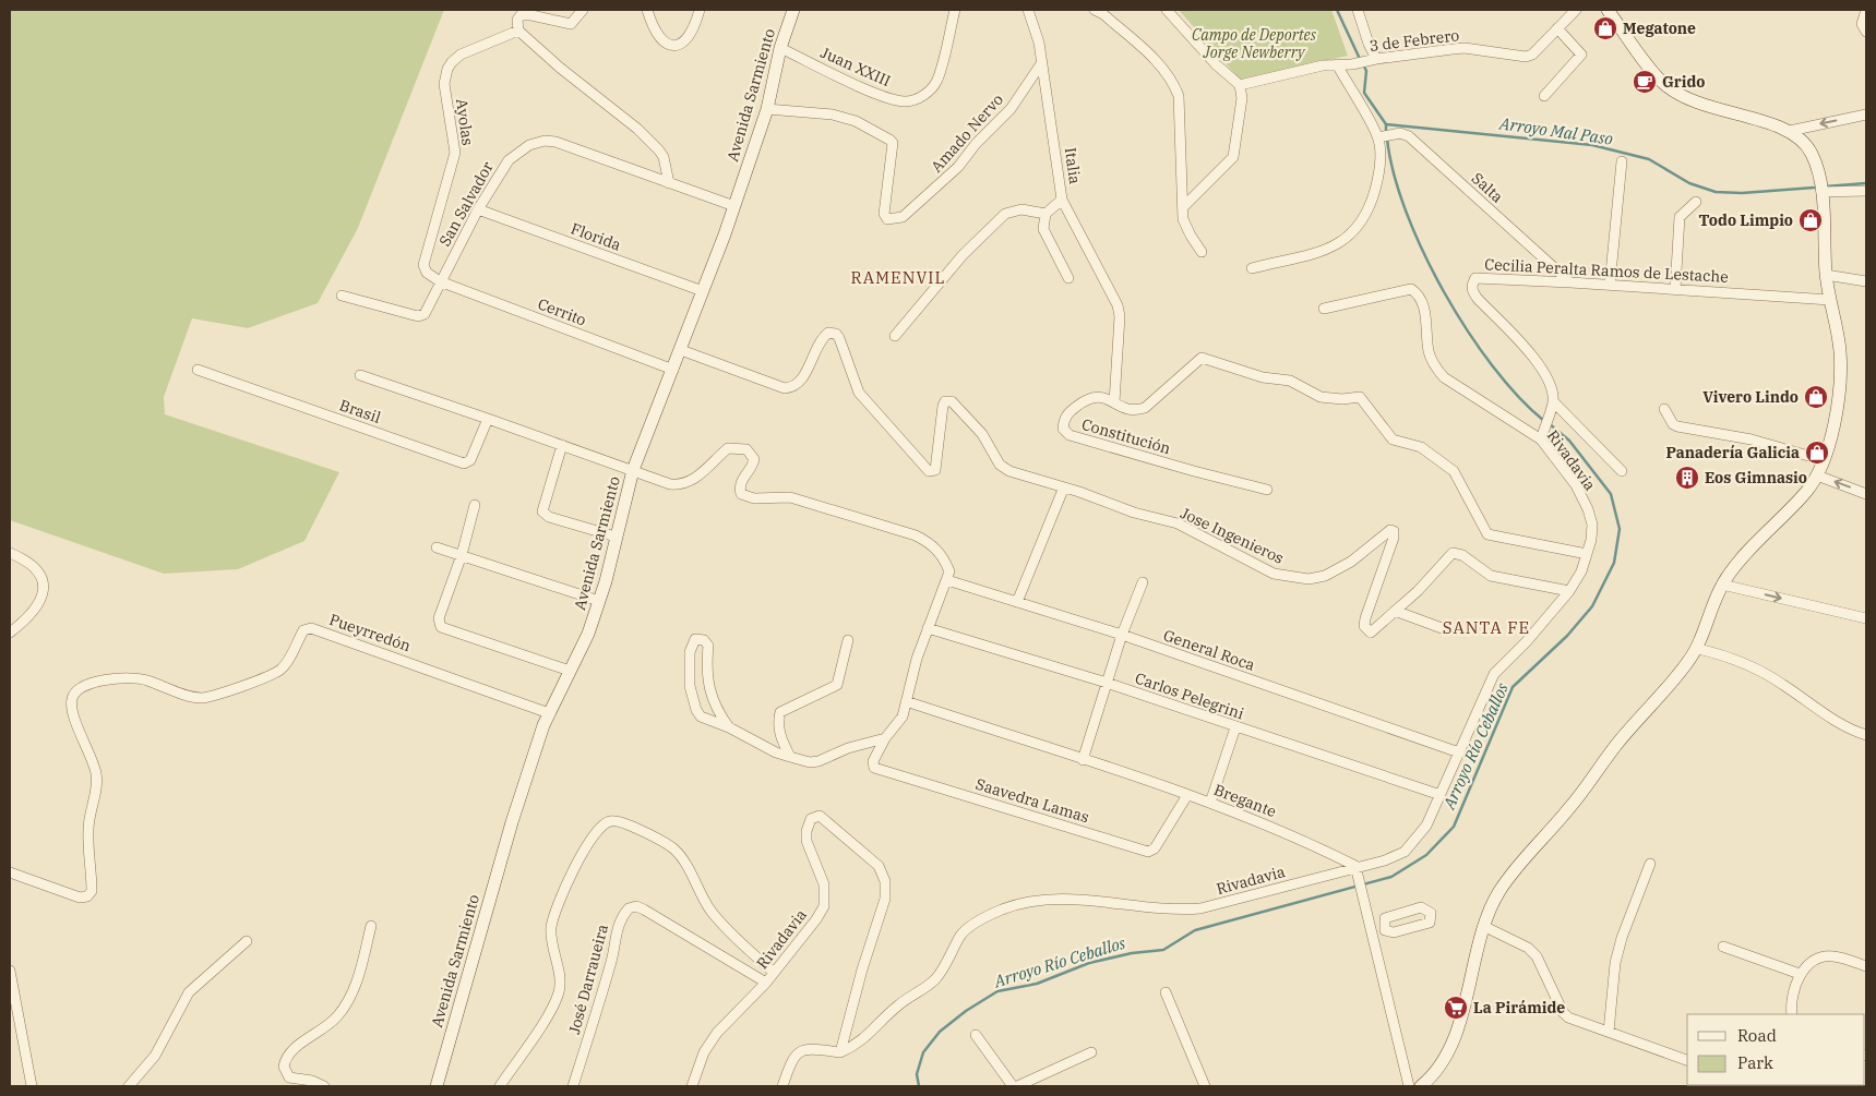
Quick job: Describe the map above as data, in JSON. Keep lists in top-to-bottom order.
{
  "streets": {
    "main road": ["Avenida Sarmiento"],
    "street": [
      "3 de Febrero",
      "Juan XXIII",
      "Ayolas",
      "Amado Nervo",
      "Italia",
      "Salta",
      "San Salvador",
      "Florida",
      "Cecilia Peralta Ramos de Lestache",
      "Cerrito",
      "Brasil",
      "Constitución",
      "Rivadavia",
      "Jose Ingenieros",
      "Pueyrredón",
      "General Roca",
      "Carlos Pelegrini",
      "Saavedra Lamas",
      "Bregante",
      "José Darraueira"
    ]
  },
  "crossings": [
    ["Juan XXIII", "Avenida Sarmiento"],
    ["Avenida Sarmiento", "Amado Nervo"],
    ["Avenida Sarmiento", "San Salvador"],
    ["Avenida Sarmiento", "Florida"],
    ["Avenida Sarmiento", "Cerrito"],
    ["Avenida Sarmiento", "Jose Ingenieros"],
    ["Avenida Sarmiento", "Pueyrredón"],
    ["Ayolas", "San Salvador"],
    ["Ayolas", "Cerrito"],
    ["Amado Nervo", "Italia"],
    ["Salta", "Cecilia Peralta Ramos de Lestache"],
    ["San Salvador", "Florida"],
    ["San Salvador", "Cerrito"],
    ["Constitución", "Rivadavia"],
    ["Rivadavia", "Jose Ingenieros"],
    ["Rivadavia", "General Roca"],
    ["Rivadavia", "Carlos Pelegrini"],
    ["Rivadavia", "Bregante"],
    ["Rivadavia", "José Darraueira"],
    ["Saavedra Lamas", "Bregante"]
  ],
  "districts": ["RAMENVIL", "SANTA FE"],
  "water": ["Arroyo Mal Paso", "Arroyo Río Ceballos"],
  "parks": ["Campo de Deportes Jorge Newberry"],
  "places": {
    "shop": [
      "Megatone",
      "Todo Limpio",
      "Vivero Lindo",
      "Panadería Galicia"
    ],
    "cafe": ["Grido"],
    "building": ["Eos Gimnasio"],
    "supermarket": ["La Pirámide"]
  },
  "legend": ["Road", "Park"]
}
